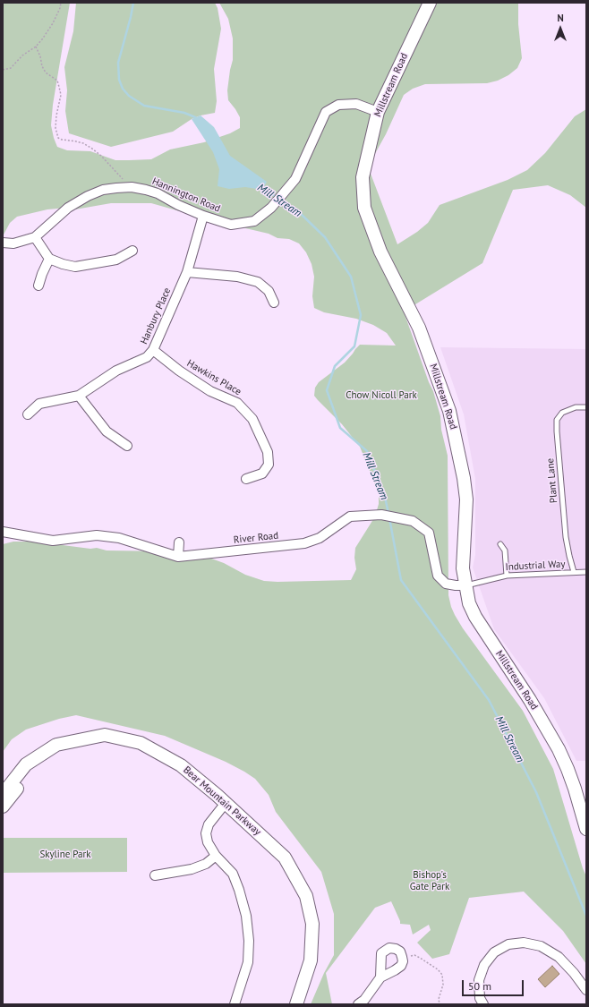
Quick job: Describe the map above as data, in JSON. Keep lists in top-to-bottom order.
{
  "streets": {
    "street": [
      "Millstream Road",
      "Hannington Road",
      "Hanbury Place",
      "Hawkins Place",
      "River Road",
      "Bear Mountain Parkway"
    ],
    "lane": ["Plant Lane", "Industrial Way"]
  },
  "crossings": [
    ["Millstream Road", "Hannington Road"],
    ["Millstream Road", "River Road"],
    ["Millstream Road", "Industrial Way"],
    ["Hannington Road", "Hanbury Place"],
    ["Hanbury Place", "Hawkins Place"],
    ["Plant Lane", "Industrial Way"],
    ["River Road", "Industrial Way"]
  ],
  "water": ["Mill Stream"],
  "parks": ["Chow Nicoll Park", "Skyline Park", "Bishop's Gate Park"],
  "scale_bar": "50 m",
  "north": "top"
}
